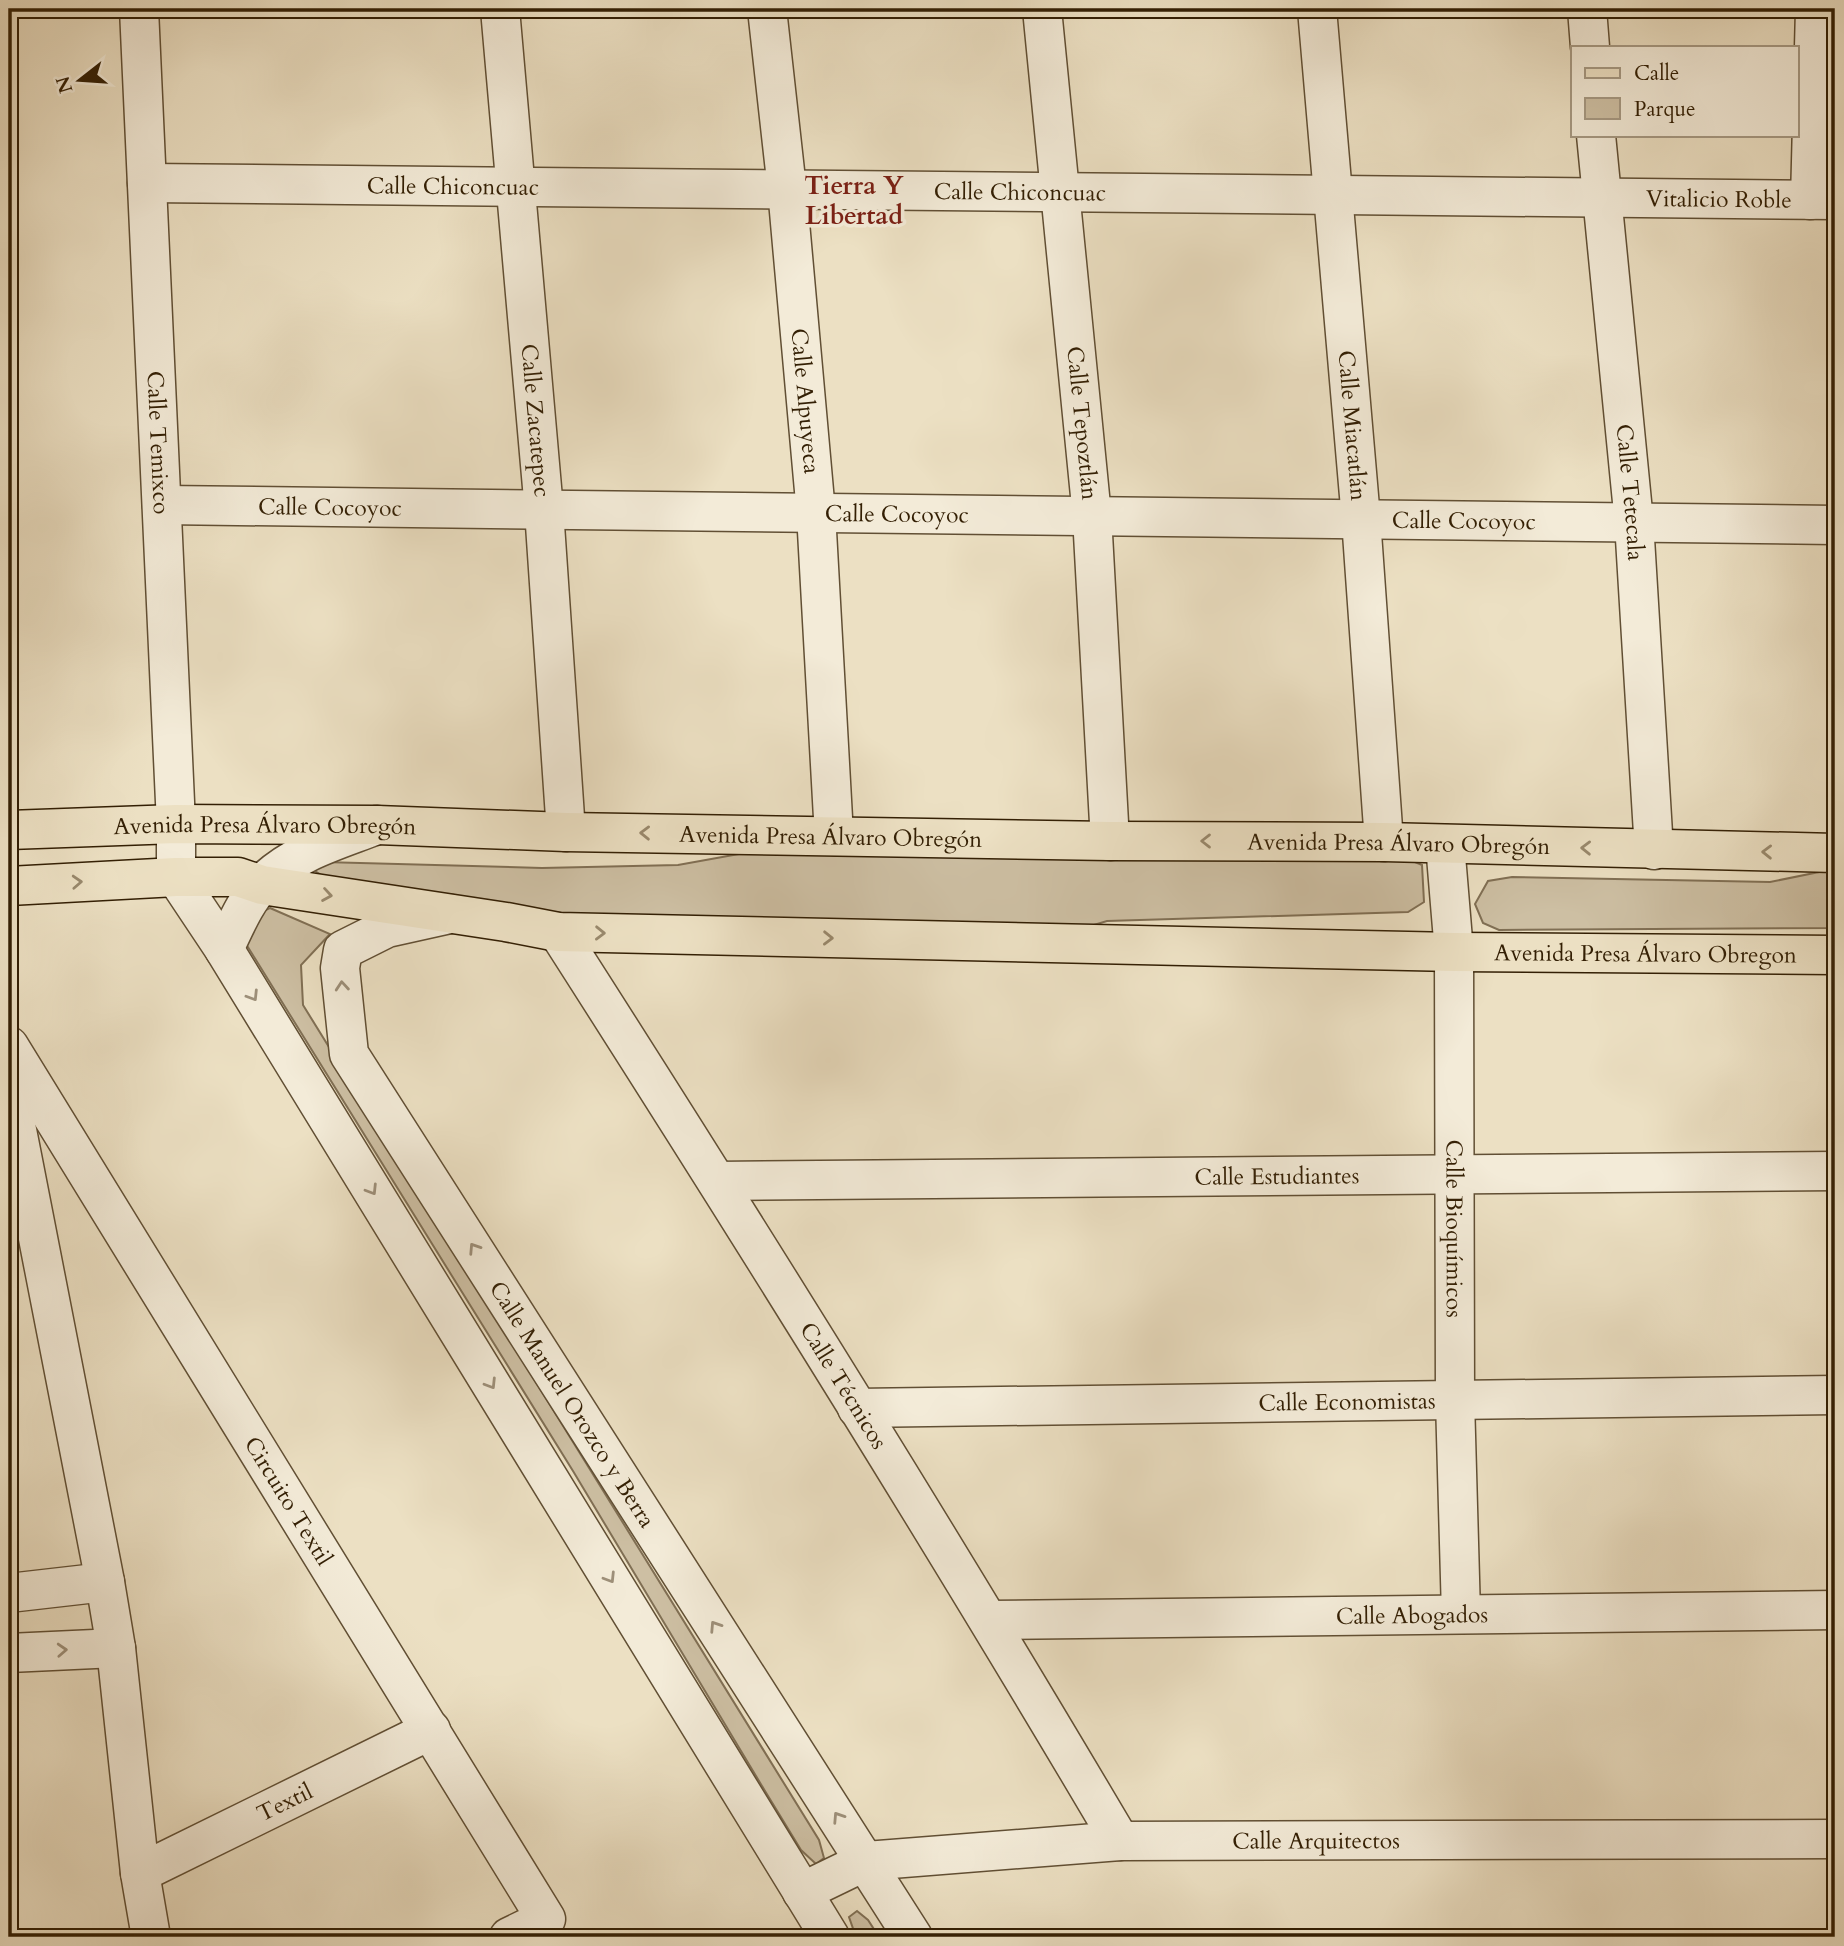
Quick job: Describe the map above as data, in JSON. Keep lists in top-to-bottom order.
{
  "streets": {
    "main road": ["Avenida Presa Álvaro Obregón", "Avenida Presa Álvaro Obregon"],
    "street": [
      "Calle Chiconcuac",
      "Vitalicio Roble",
      "Calle Alpuyeca",
      "Calle Zacatepec",
      "Calle Tepoztlán",
      "Calle Miacatlán",
      "Calle Temixco",
      "Calle Tetecala",
      "Calle Cocoyoc",
      "Calle Estudiantes",
      "Calle Bioquímicos",
      "Calle Técnicos",
      "Calle Economistas",
      "Calle Manuel Orozco y Berra",
      "Circuito Textil",
      "Calle Abogados",
      "Textil",
      "Calle Arquitectos"
    ]
  },
  "crossings": [
    ["Calle Chiconcuac", "Vitalicio Roble"],
    ["Calle Chiconcuac", "Calle Alpuyeca"],
    ["Calle Chiconcuac", "Calle Zacatepec"],
    ["Calle Chiconcuac", "Calle Tepoztlán"],
    ["Calle Chiconcuac", "Calle Miacatlán"],
    ["Calle Chiconcuac", "Calle Temixco"],
    ["Calle Chiconcuac", "Calle Tetecala"],
    ["Vitalicio Roble", "Calle Tetecala"],
    ["Calle Alpuyeca", "Calle Cocoyoc"],
    ["Calle Alpuyeca", "Avenida Presa Álvaro Obregón"],
    ["Calle Zacatepec", "Calle Cocoyoc"],
    ["Calle Zacatepec", "Avenida Presa Álvaro Obregón"],
    ["Calle Tepoztlán", "Calle Cocoyoc"],
    ["Calle Tepoztlán", "Avenida Presa Álvaro Obregón"],
    ["Calle Miacatlán", "Calle Cocoyoc"],
    ["Calle Miacatlán", "Avenida Presa Álvaro Obregón"],
    ["Calle Temixco", "Calle Cocoyoc"],
    ["Calle Temixco", "Avenida Presa Álvaro Obregón"],
    ["Calle Tetecala", "Calle Cocoyoc"],
    ["Calle Tetecala", "Avenida Presa Álvaro Obregón"],
    ["Avenida Presa Álvaro Obregón", "Calle Bioquímicos"],
    ["Avenida Presa Álvaro Obregon", "Calle Bioquímicos"],
    ["Calle Estudiantes", "Calle Bioquímicos"],
    ["Calle Estudiantes", "Calle Técnicos"],
    ["Calle Bioquímicos", "Calle Economistas"],
    ["Calle Bioquímicos", "Calle Abogados"],
    ["Calle Técnicos", "Calle Economistas"],
    ["Calle Técnicos", "Calle Abogados"],
    ["Calle Técnicos", "Calle Arquitectos"],
    ["Calle Manuel Orozco y Berra", "Calle Arquitectos"],
    ["Circuito Textil", "Textil"]
  ],
  "districts": ["Tierra Y Libertad"],
  "legend": ["Calle", "Parque"],
  "north": "left"
}
